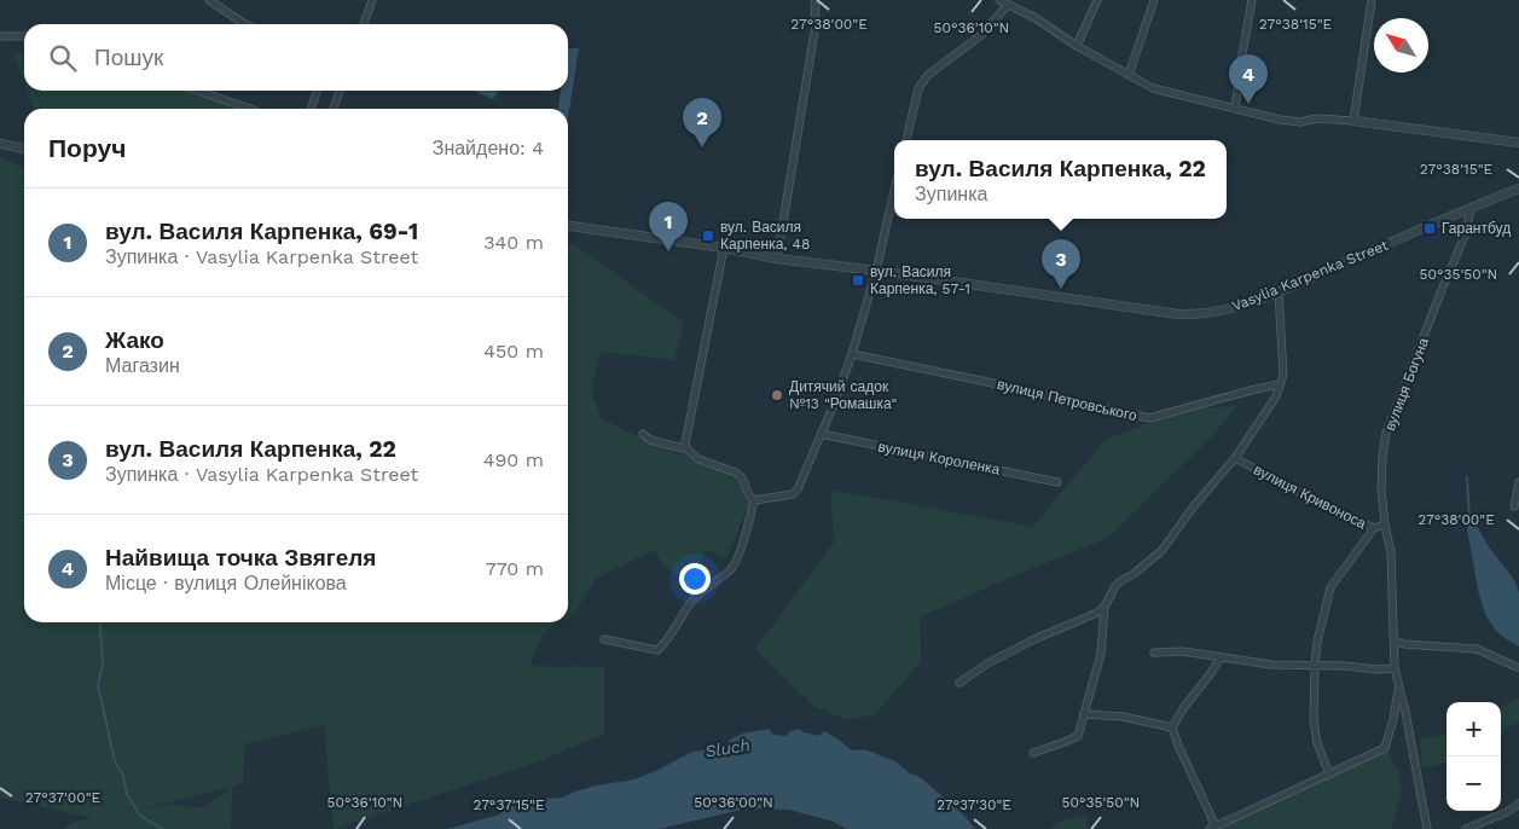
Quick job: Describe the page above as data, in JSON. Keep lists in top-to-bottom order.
{
  "streets": {
    "street": [
      "Vasylia Karpenka Street",
      "вулиця Богуна",
      "вулиця Петровського",
      "вулиця Короленка",
      "вулиця Кривоноса"
    ]
  },
  "crossings": [
    ["Vasylia Karpenka Street", "вулиця Богуна"],
    ["Vasylia Karpenka Street", "вулиця Кривоноса"],
    ["вулиця Богуна", "вулиця Кривоноса"],
    ["вулиця Петровського", "вулиця Кривоноса"]
  ],
  "water": ["Sluch"],
  "places": {
    "transit": ["Гарантбуд", "вул. Василя Карпенка, 48", "вул. Василя Карпенка, 57-1"],
    "other": ["Дитячий садок №13 \"Ромашка\""]
  },
  "north": "top left",
  "page": {
    "search": "Пошук",
    "pins": [
      "4",
      "2",
      "1",
      "3"
    ],
    "heading": ["Поруч", "Знайдено: 4"],
    "popup": ["вул. Василя Карпенка, 22", "Зупинка"],
    "list": [
      {
        "mark": "1",
        "name": "вул. Василя Карпенка, 69-1",
        "note": "Зупинка · Vasylia Karpenka Street",
        "value": "340 m"
      },
      {
        "mark": "2",
        "name": "Жако",
        "note": "Магазин",
        "value": "450 m"
      },
      {
        "mark": "3",
        "name": "вул. Василя Карпенка, 22",
        "note": "Зупинка · Vasylia Karpenka Street",
        "value": "490 m"
      },
      {
        "mark": "4",
        "name": "Найвища точка Звягеля",
        "note": "Місце · вулиця Олейнікова",
        "value": "770 m"
      }
    ],
    "map_buttons": ["+", "−"]
  },
  "coordinates": [
    "27°38'00\"E",
    "27°38'15\"E",
    "50°36'10\"N",
    "50°35'50\"N",
    "27°37'00\"E",
    "50°36'00\"N",
    "27°37'15\"E",
    "27°37'30\"E"
  ]
}
